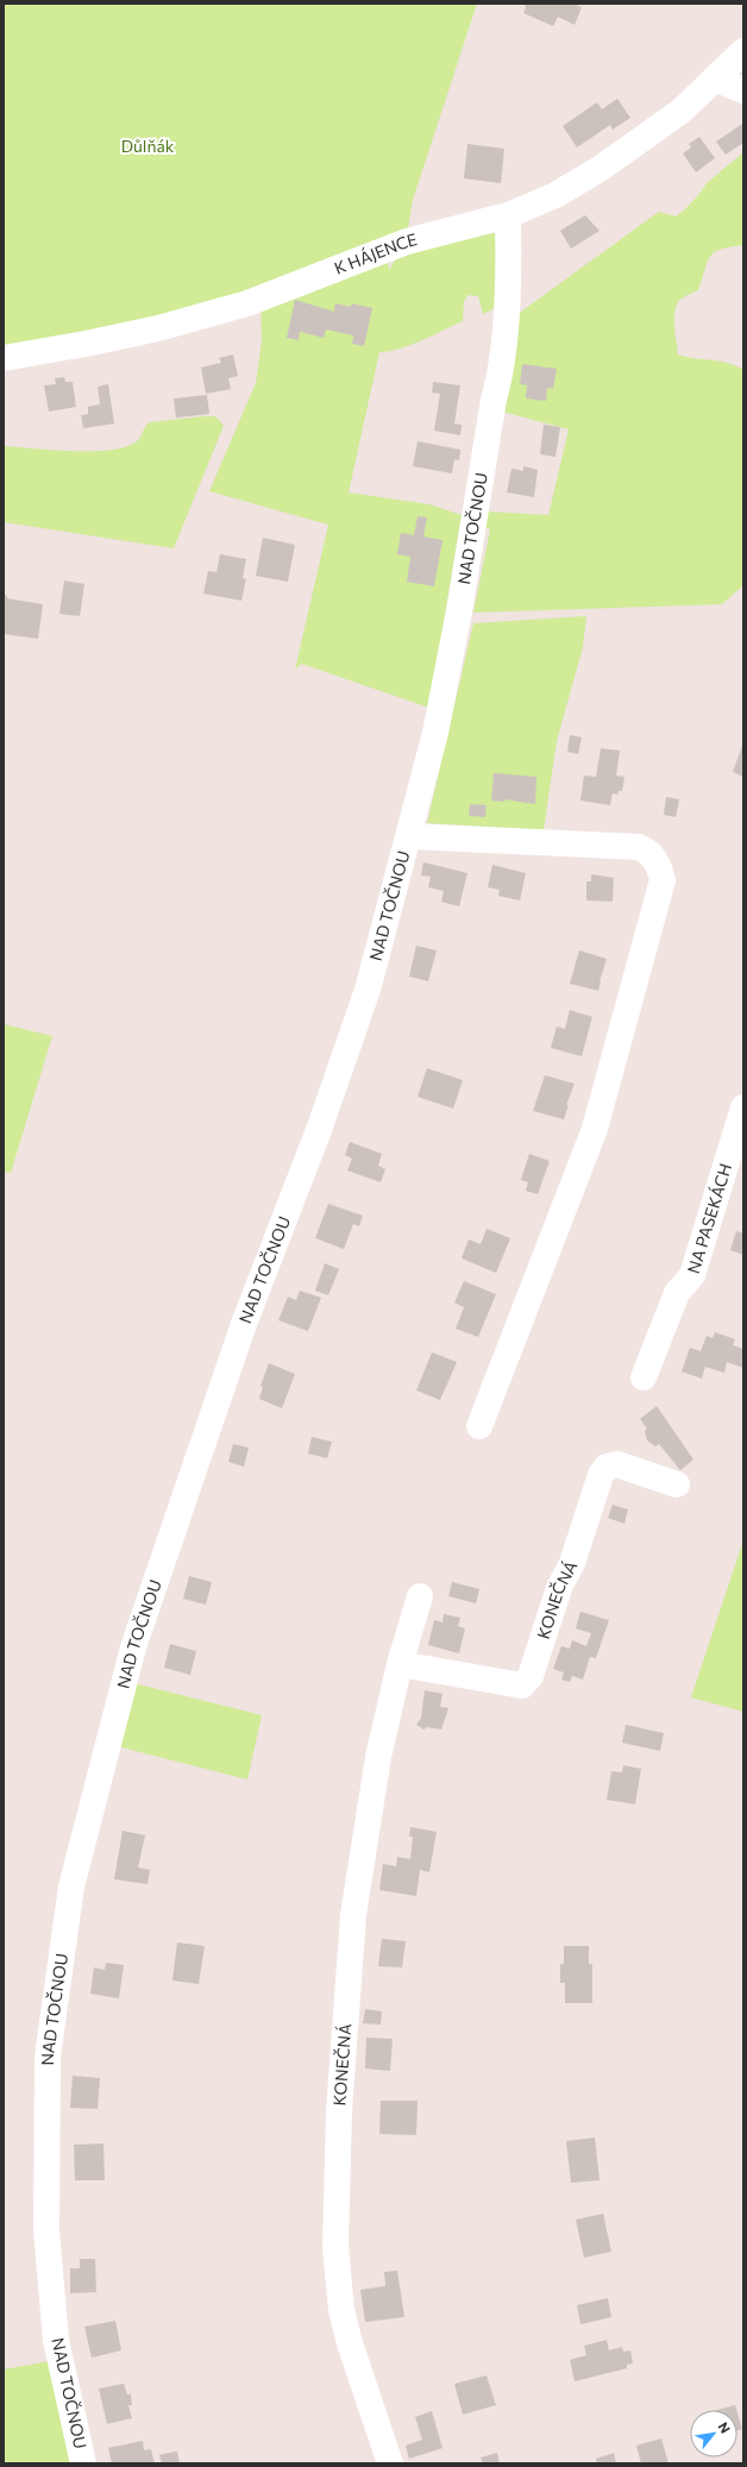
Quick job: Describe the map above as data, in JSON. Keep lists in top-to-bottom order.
{
  "streets": {
    "street": [
      "K HÁJENCE",
      "NAD TOČNOU",
      "NA PASEKÁCH",
      "KONEČNÁ"
    ]
  },
  "crossings": [
    ["K HÁJENCE", "NAD TOČNOU"]
  ],
  "parks": ["Důlňák"],
  "north": "top right"
}
